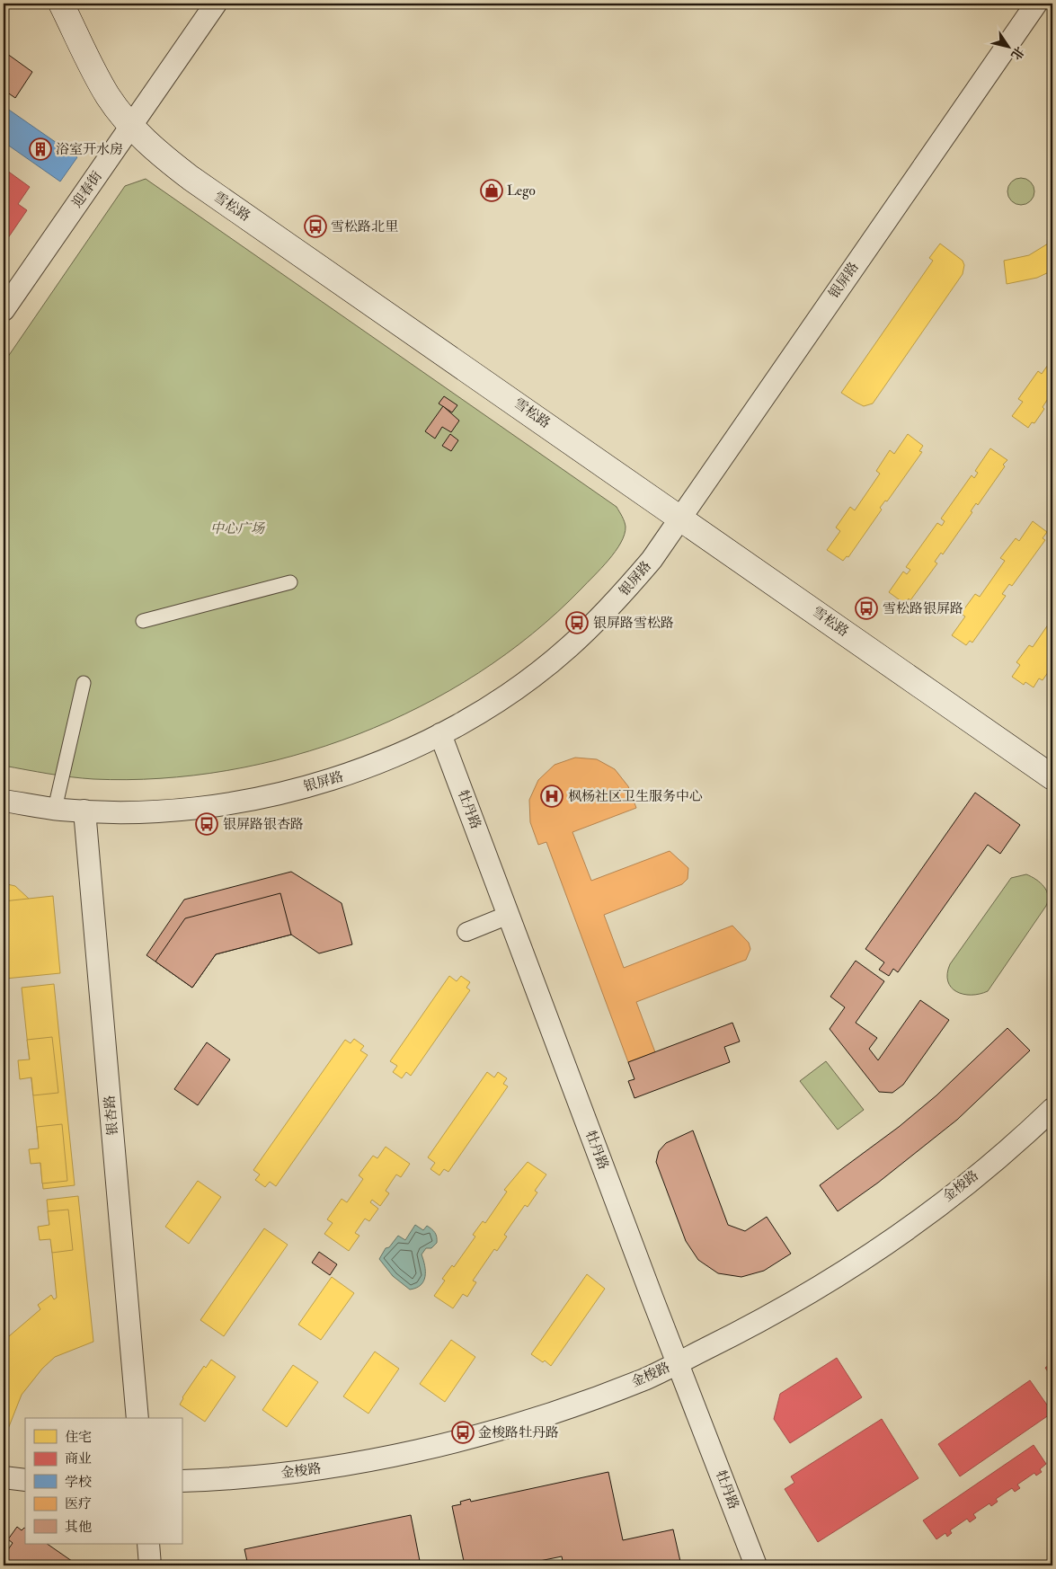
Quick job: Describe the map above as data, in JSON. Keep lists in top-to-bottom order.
{
  "streets": {
    "main road": ["雪松路"],
    "street": [
      "迎春街",
      "银屏路",
      "牡丹路",
      "银杏路",
      "金梭路"
    ]
  },
  "crossings": [
    ["迎春街", "雪松路"],
    ["雪松路", "银屏路"],
    ["银屏路", "牡丹路"],
    ["银屏路", "银杏路"],
    ["牡丹路", "金梭路"]
  ],
  "parks": ["中心广场"],
  "places": {
    "building": ["浴室开水房"],
    "shop": ["Lego"],
    "bus stop": [
      "雪松路北里",
      "雪松路银屏路",
      "银屏路雪松路",
      "银屏路银杏路",
      "金梭路牡丹路"
    ],
    "hospital": ["枫杨社区卫生服务中心"]
  },
  "legend": [
    "住宅",
    "商业",
    "学校",
    "医疗",
    "其他"
  ],
  "north": "bottom right"
}
